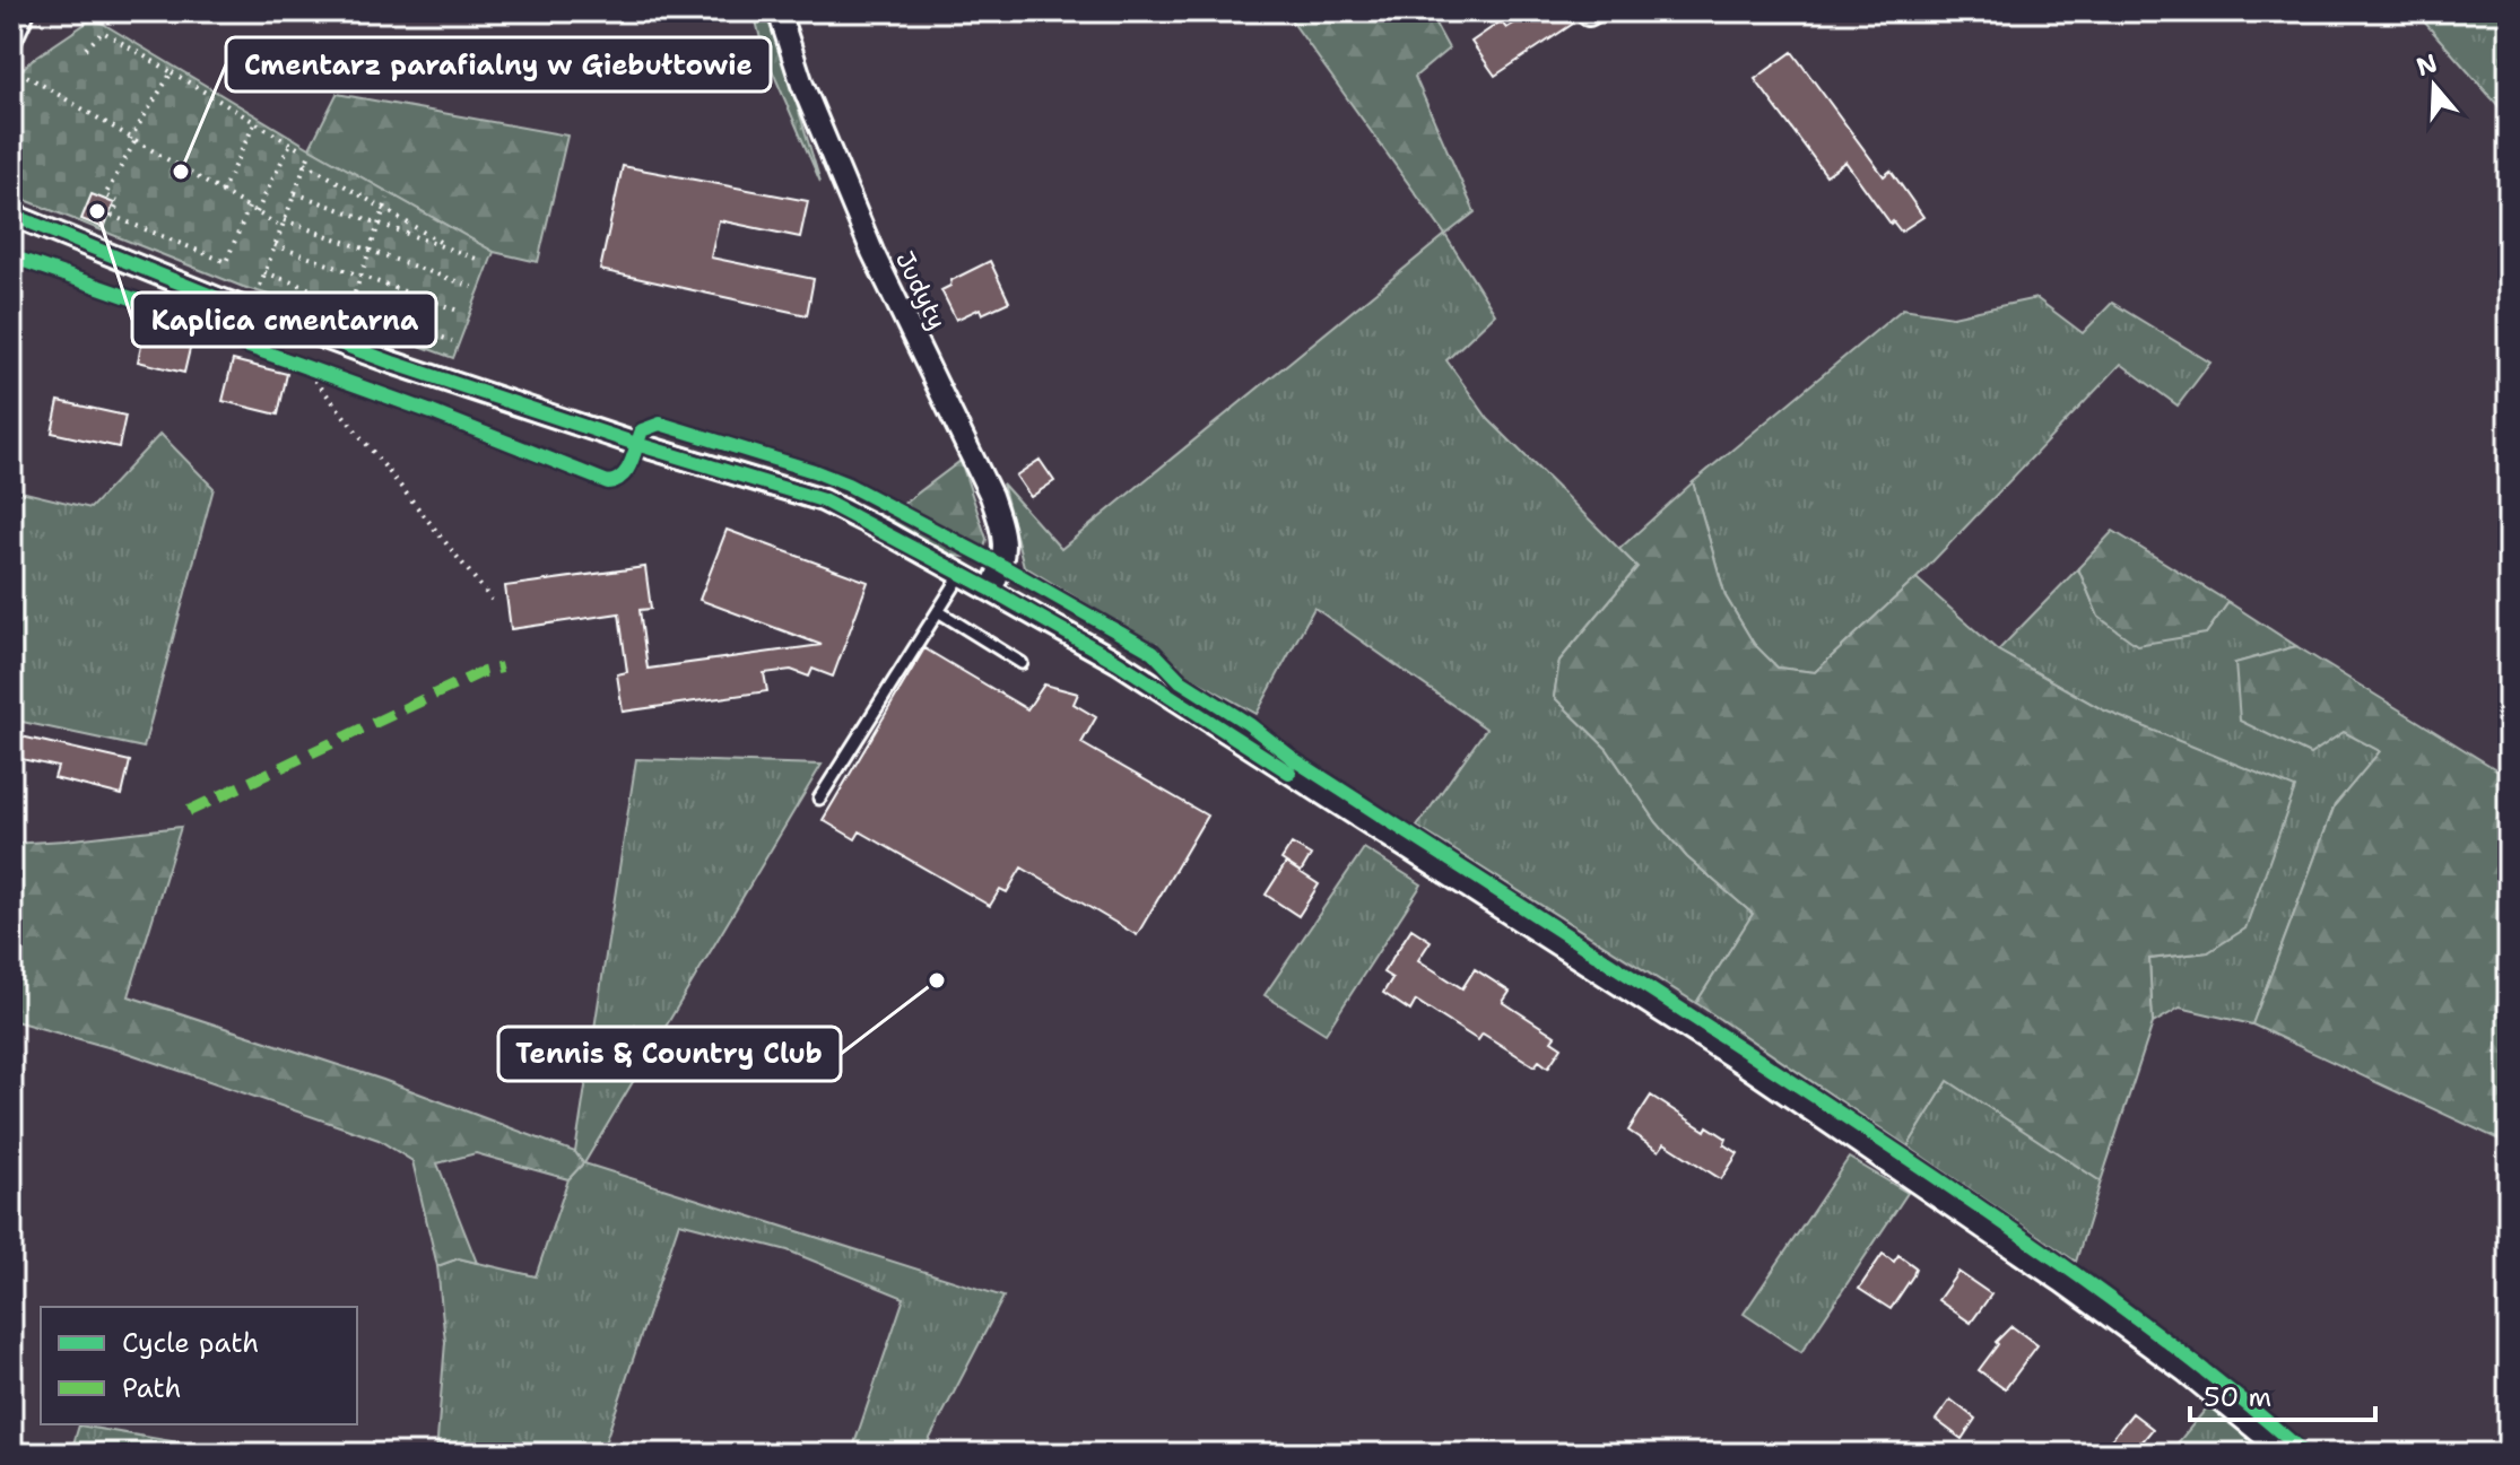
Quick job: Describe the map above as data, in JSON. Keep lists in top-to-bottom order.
{
  "streets": {
    "street": ["Judyty"]
  },
  "places": ["Cmentarz parafialny w Giebułtowie", "Kaplica cmentarna", "Tennis & Country Club"],
  "legend": ["Cycle path", "Path"],
  "scale_bar": "50 m",
  "north": "top"
}
